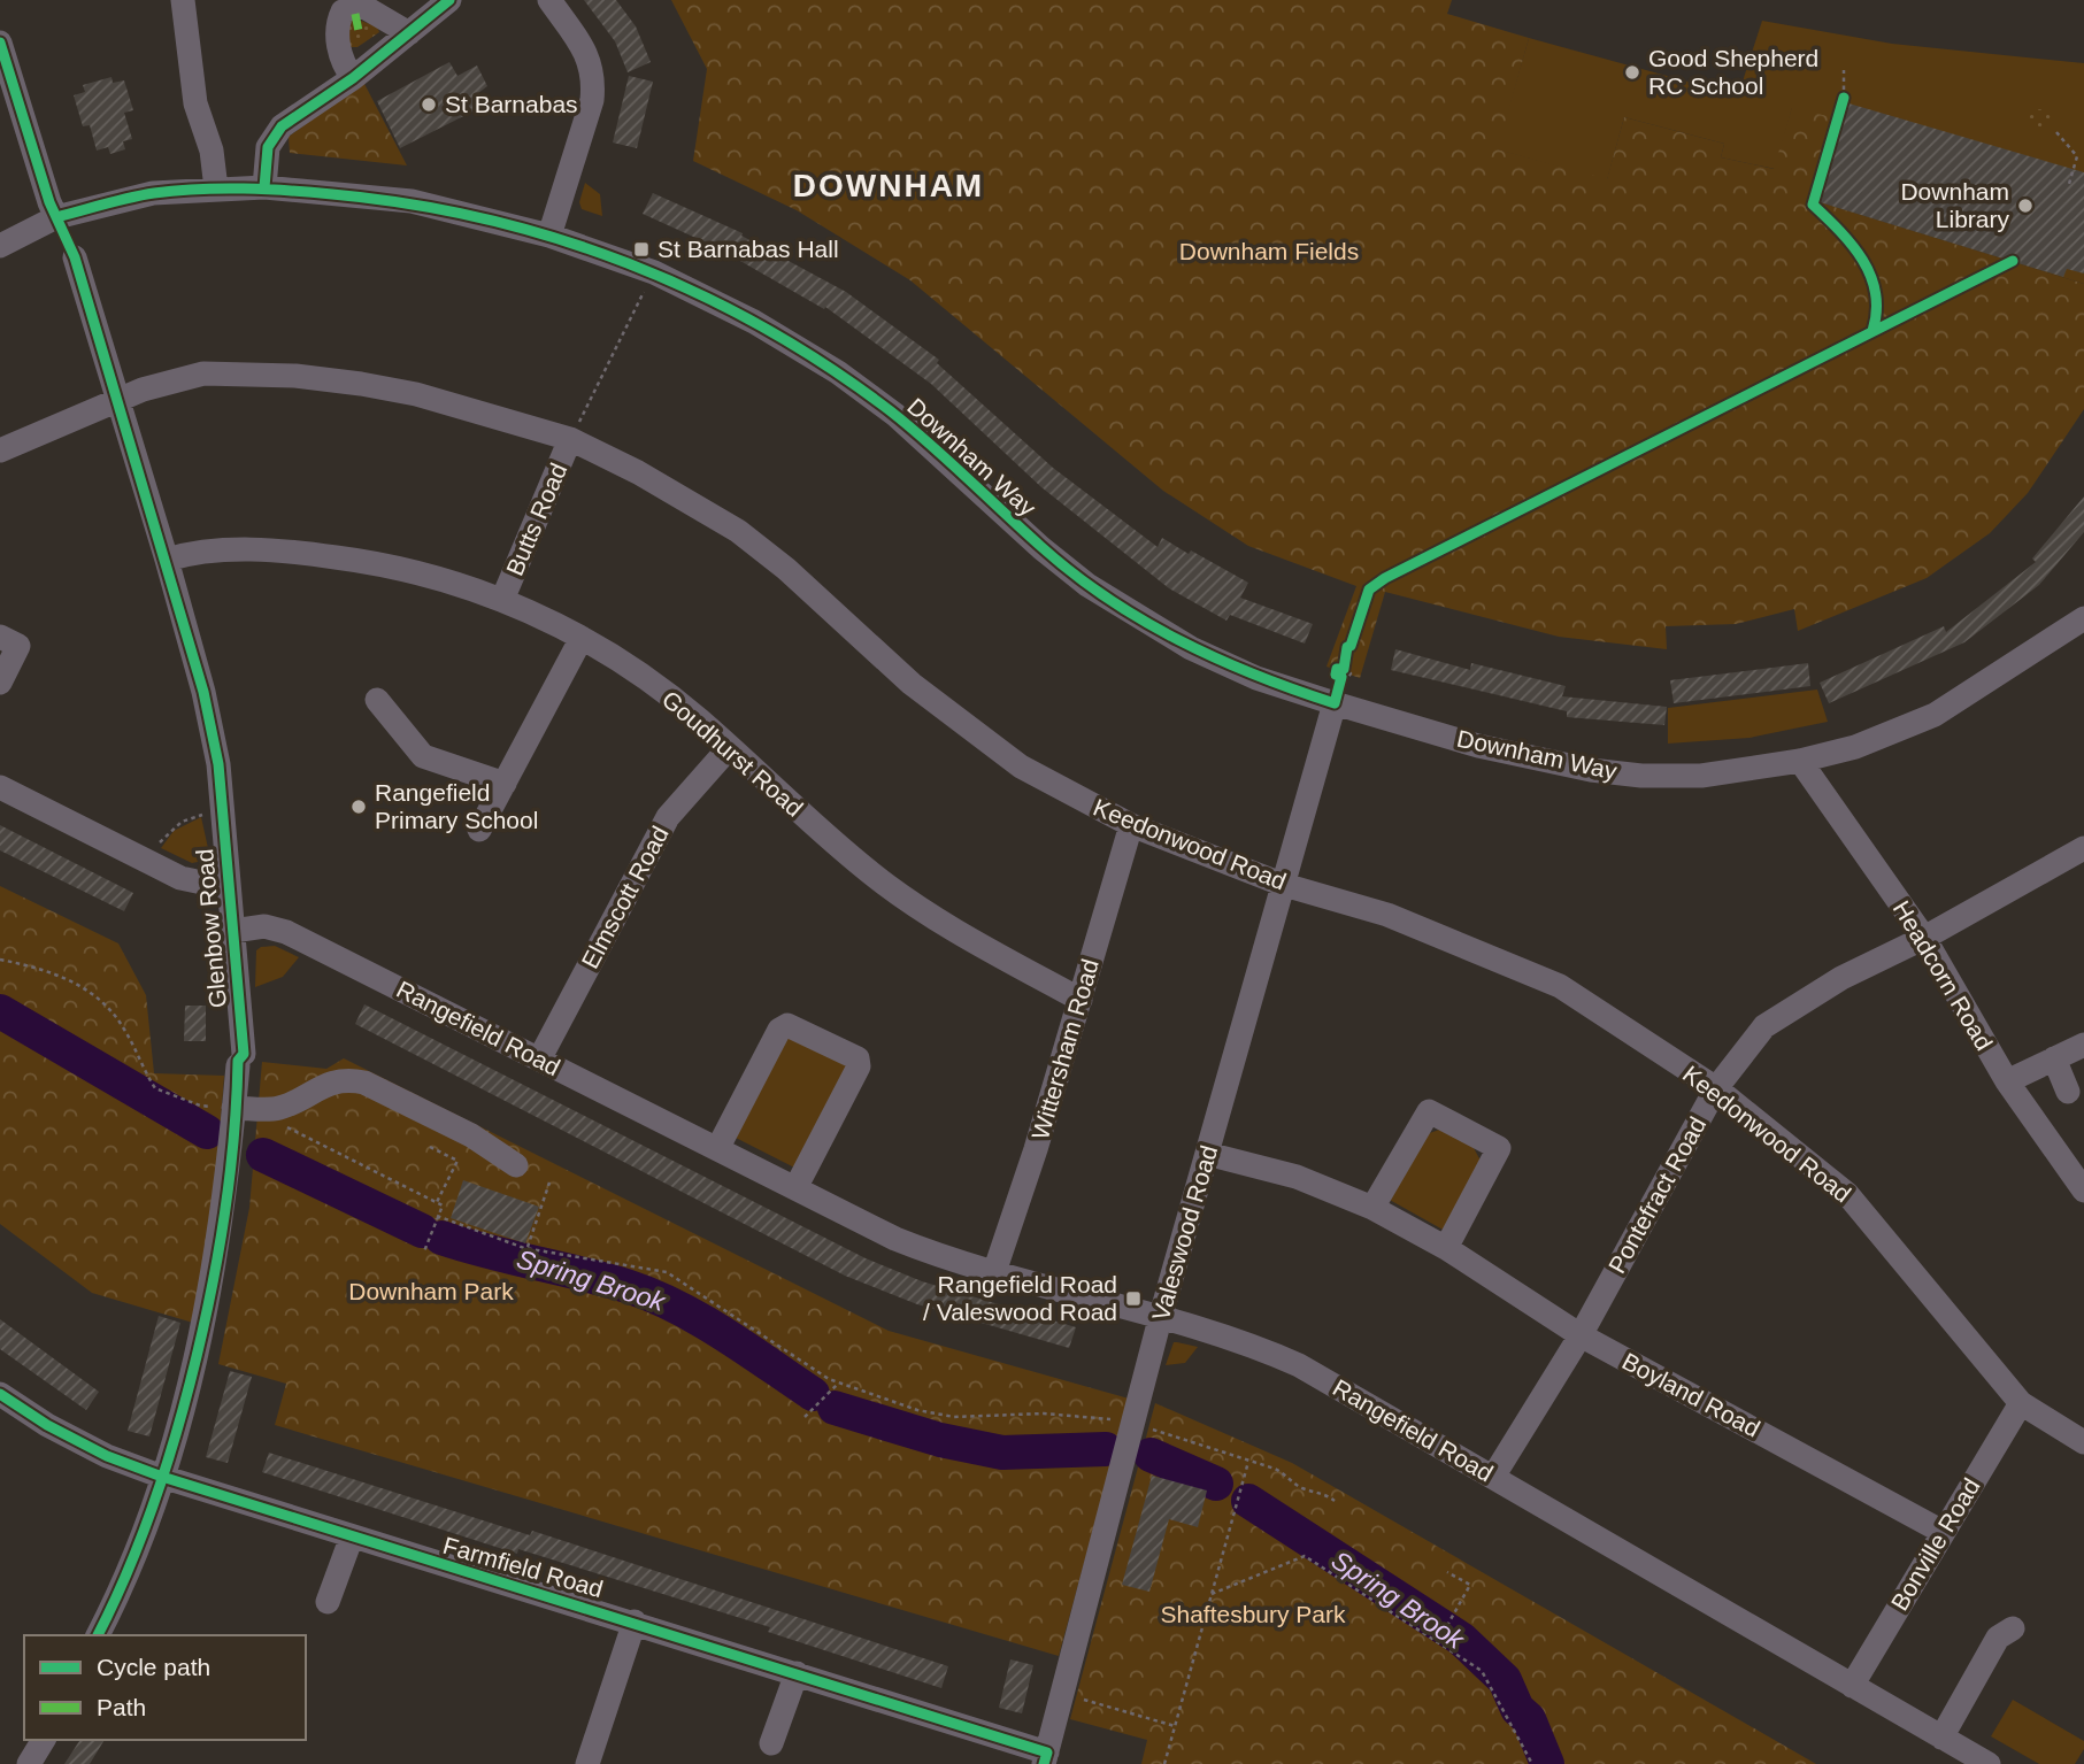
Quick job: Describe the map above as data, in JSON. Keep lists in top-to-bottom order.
{
  "streets": {
    "street": [
      "Downham Way",
      "Butts Road",
      "Goudhurst Road",
      "Keedonwood Road",
      "Elmscott Road",
      "Glenbow Road",
      "Headcorn Road",
      "Rangefield Road",
      "Wittersham Road",
      "Pontefract Road",
      "Valeswood Road",
      "Boyland Road",
      "Bonville Road",
      "Farmfield Road"
    ]
  },
  "crossings": [
    ["Downham Way", "Headcorn Road"],
    ["Downham Way", "Valeswood Road"],
    ["Butts Road", "Goudhurst Road"],
    ["Butts Road", "Keedonwood Road"],
    ["Goudhurst Road", "Elmscott Road"],
    ["Goudhurst Road", "Glenbow Road"],
    ["Goudhurst Road", "Wittersham Road"],
    ["Keedonwood Road", "Glenbow Road"],
    ["Keedonwood Road", "Wittersham Road"],
    ["Keedonwood Road", "Pontefract Road"],
    ["Keedonwood Road", "Valeswood Road"],
    ["Keedonwood Road", "Bonville Road"],
    ["Elmscott Road", "Rangefield Road"],
    ["Glenbow Road", "Rangefield Road"],
    ["Glenbow Road", "Farmfield Road"],
    ["Headcorn Road", "Pontefract Road"],
    ["Rangefield Road", "Wittersham Road"],
    ["Rangefield Road", "Pontefract Road"],
    ["Rangefield Road", "Valeswood Road"],
    ["Rangefield Road", "Bonville Road"],
    ["Pontefract Road", "Boyland Road"],
    ["Valeswood Road", "Boyland Road"],
    ["Valeswood Road", "Farmfield Road"],
    ["Boyland Road", "Bonville Road"]
  ],
  "districts": ["DOWNHAM"],
  "water": ["Spring Brook"],
  "parks": ["Downham Fields", "Downham Park", "Shaftesbury Park"],
  "places": {
    "other": [
      "Good Shepherd RC School",
      "St Barnabas",
      "Downham Library",
      "Rangefield Primary School"
    ],
    "transit": ["St Barnabas Hall", "Rangefield Road / Valeswood Road"]
  },
  "legend": ["Cycle path", "Path"]
}
